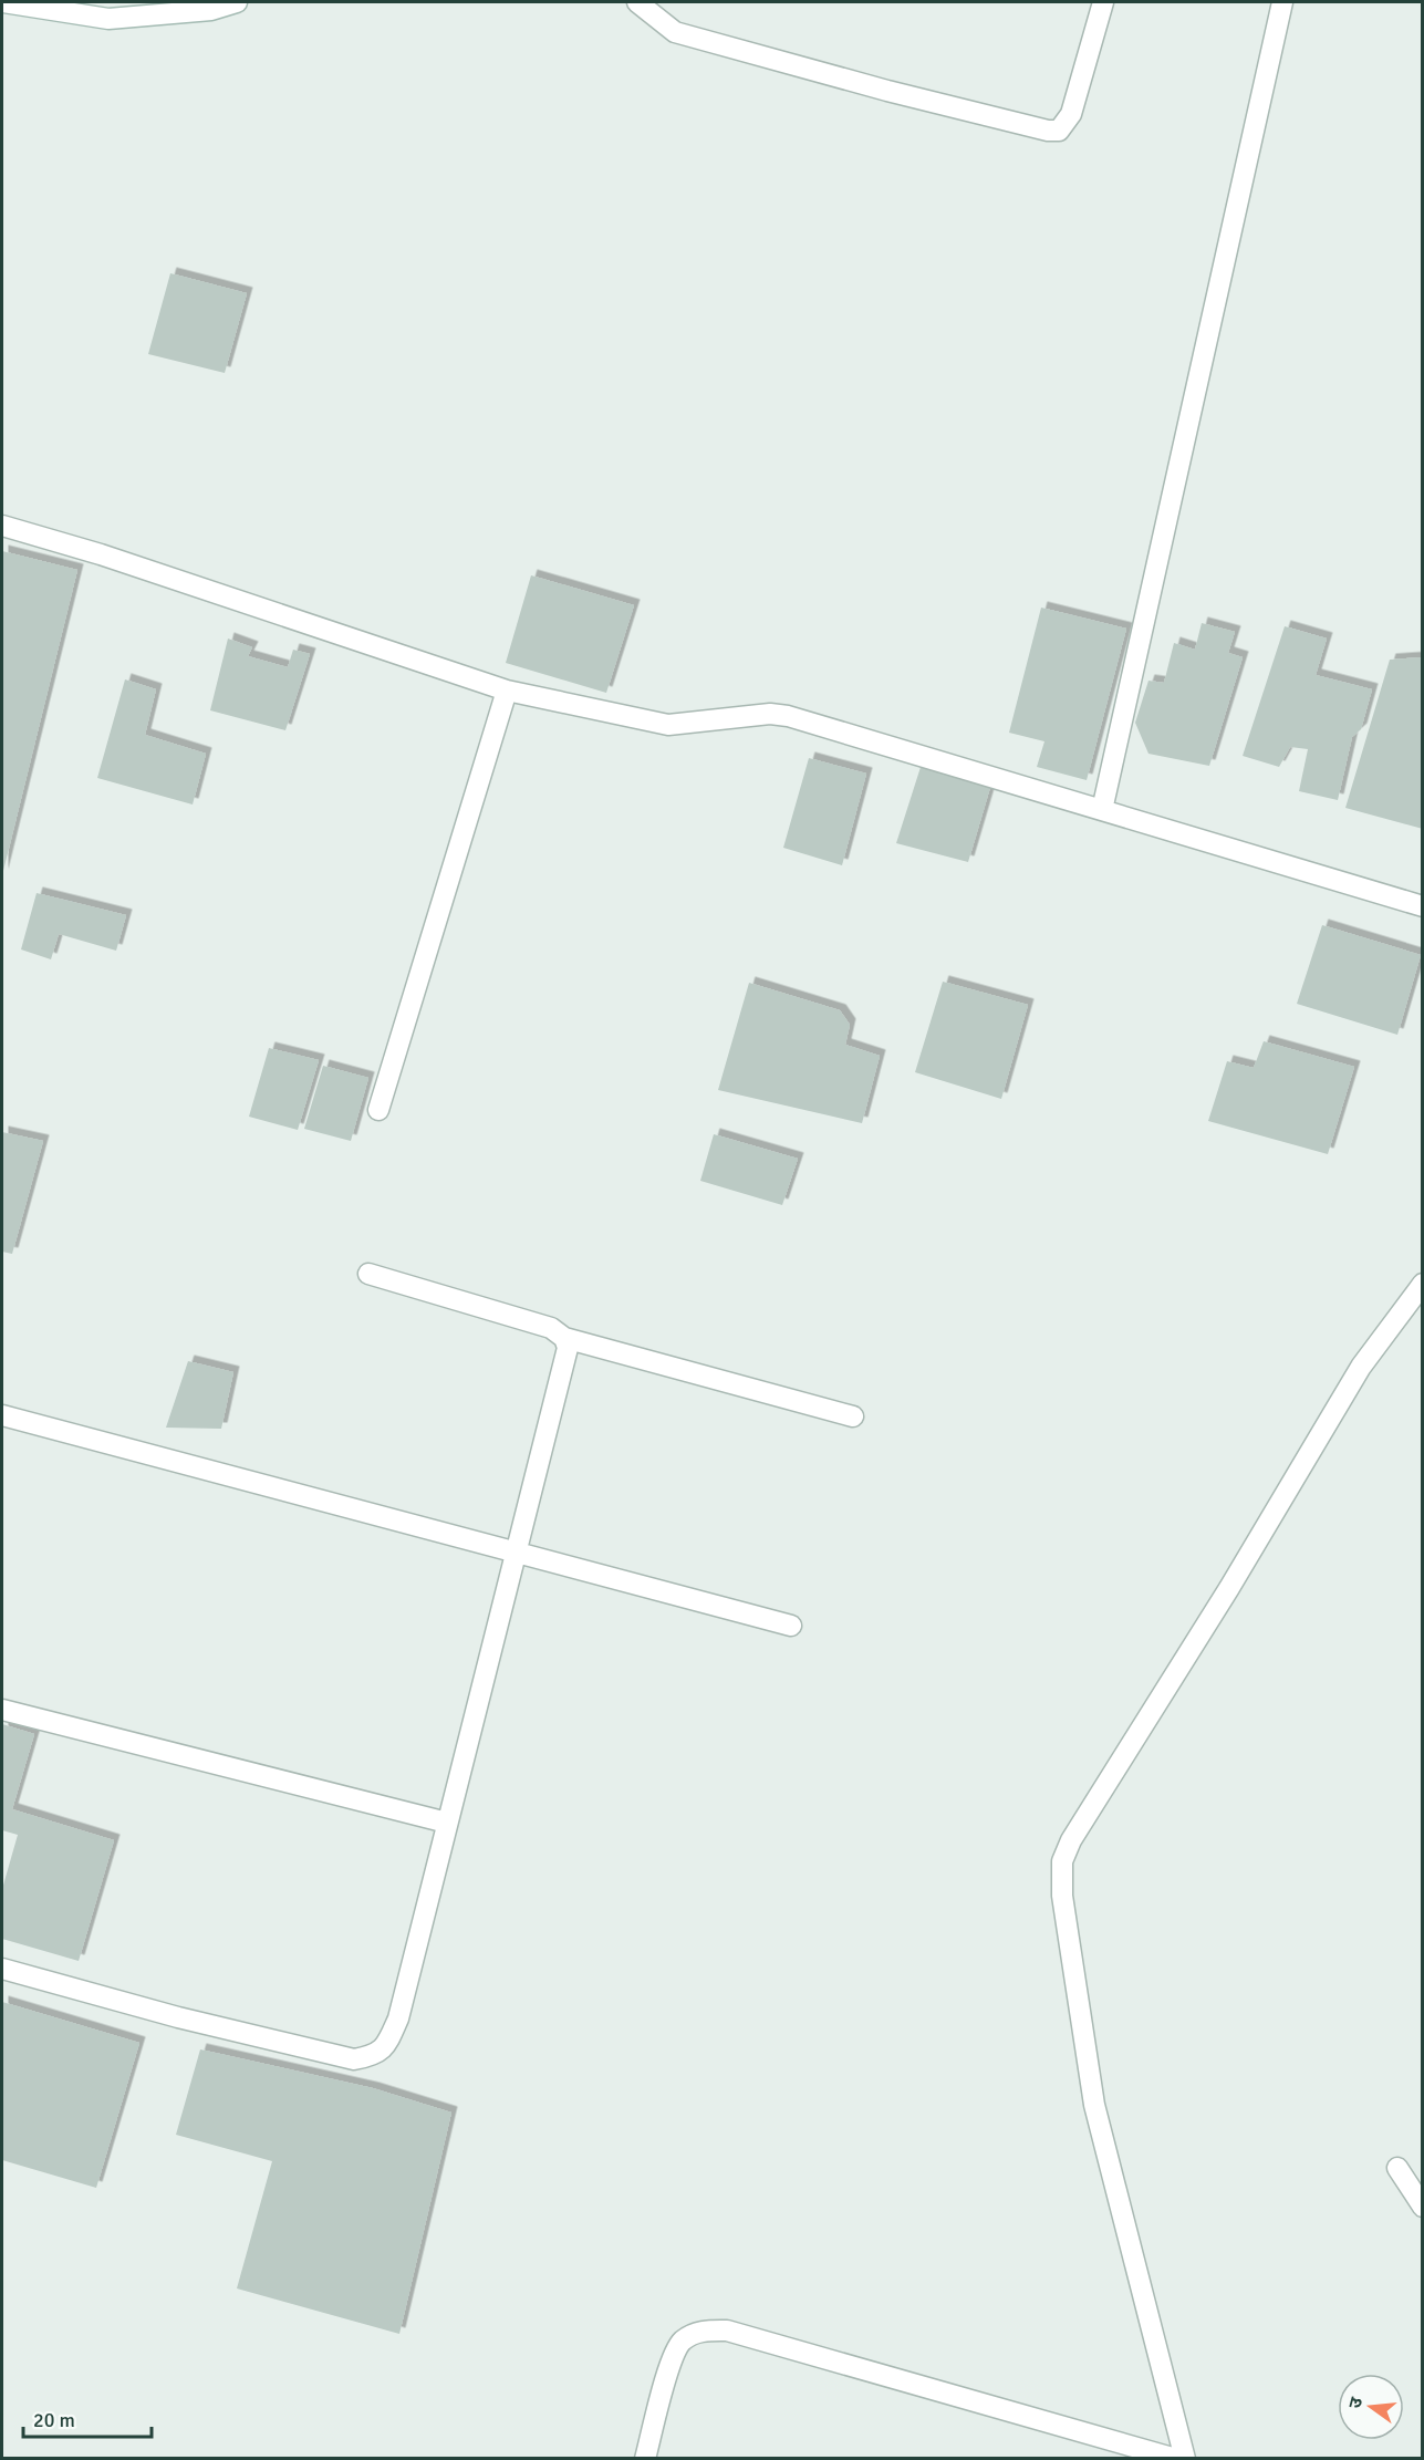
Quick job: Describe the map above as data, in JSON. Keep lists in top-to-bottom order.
{
  "scale_bar": "20 m",
  "north": "left"
}
